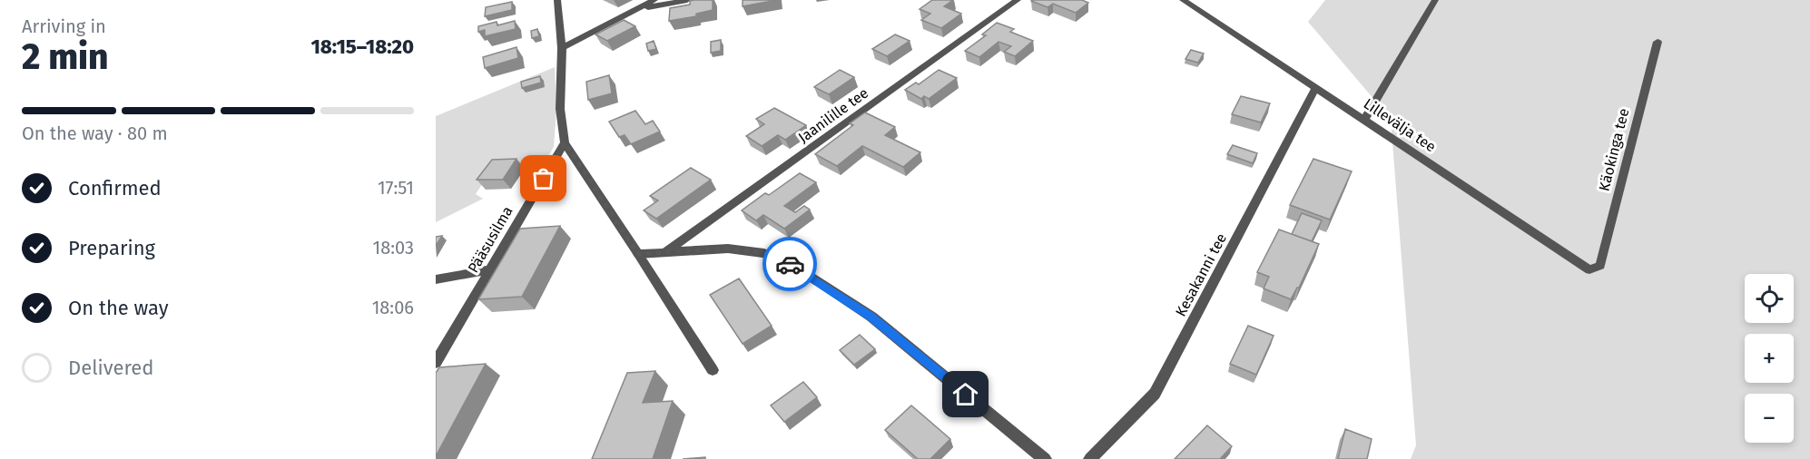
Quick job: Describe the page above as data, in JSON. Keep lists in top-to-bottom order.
{
  "streets": {
    "street": [
      "Jaanilille tee",
      "Lillevälja tee",
      "Käokinga tee",
      "Pääsusilma",
      "Kesakanni tee"
    ]
  },
  "crossings": [
    ["Lillevälja tee", "Käokinga tee"],
    ["Lillevälja tee", "Kesakanni tee"]
  ],
  "page": {
    "heading": ["2 min", "Arriving in", "18:15–18:20"],
    "bar": "On the way · 80 m",
    "list": [
      ["Confirmed", "17:51"],
      ["Preparing", "18:03"],
      ["On the way", "18:06"],
      "Delivered"
    ],
    "map_buttons": ["+", "−"]
  }
}
